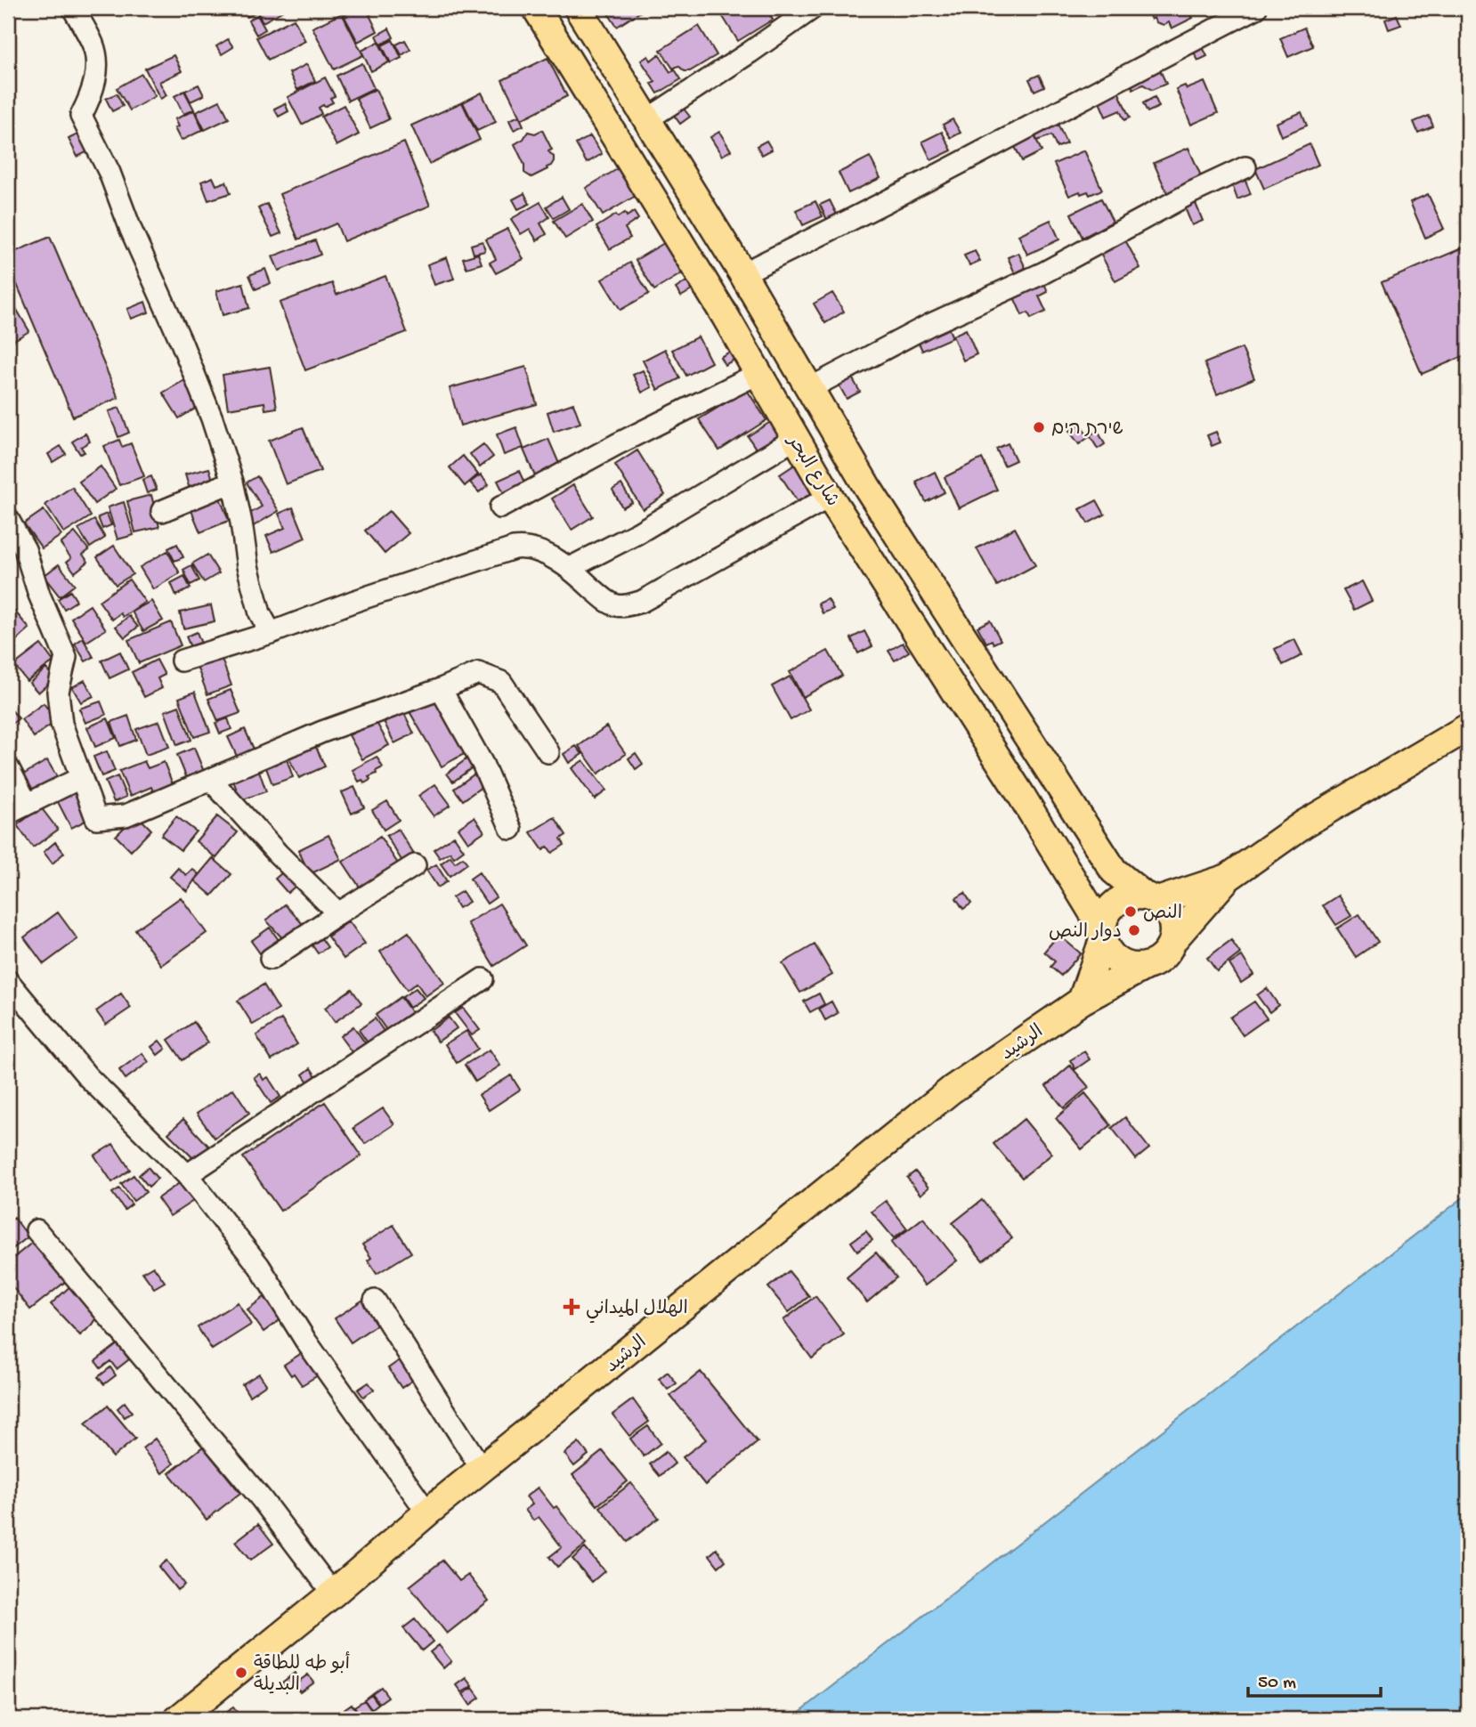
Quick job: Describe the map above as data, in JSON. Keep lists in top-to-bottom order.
{
  "streets": {
    "main road": ["شارع البحر", "الرشيد"]
  },
  "crossings": [
    ["شارع البحر", "الرشيد"]
  ],
  "places": {
    "other": [
      "שירת הים",
      "النص",
      "دوار النص",
      "أبو طه للطاقة البديلة"
    ],
    "health": ["الهلال الميداني"]
  },
  "scale_bar": "50 m"
}
